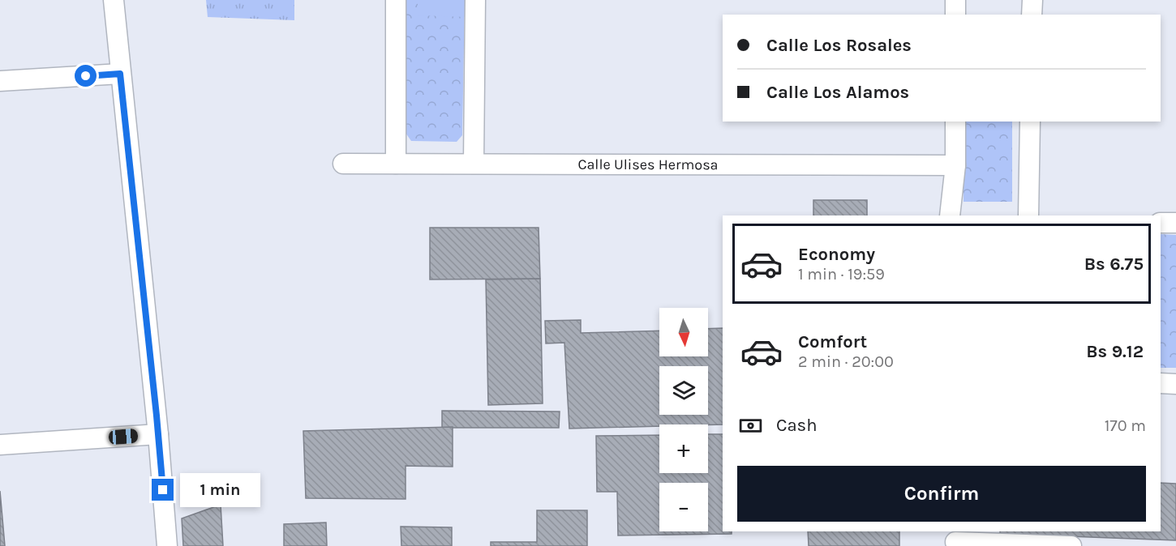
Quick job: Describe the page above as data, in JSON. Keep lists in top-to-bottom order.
{
  "streets": {
    "street": ["Calle Ulises Hermosa"]
  },
  "north": "bottom",
  "page": {
    "banner": ["Calle Los Rosales", "Calle Los Alamos"],
    "list": [
      {
        "name": "Economy",
        "note": "1 min · 19:59",
        "value": "Bs 6.75"
      },
      {
        "name": "Comfort",
        "note": "2 min · 20:00",
        "value": "Bs 9.12"
      }
    ],
    "map_buttons": ["+", "−"],
    "pay": ["Cash", "170 m"],
    "buttons": "Confirm",
    "bubble": "1 min"
  }
}
